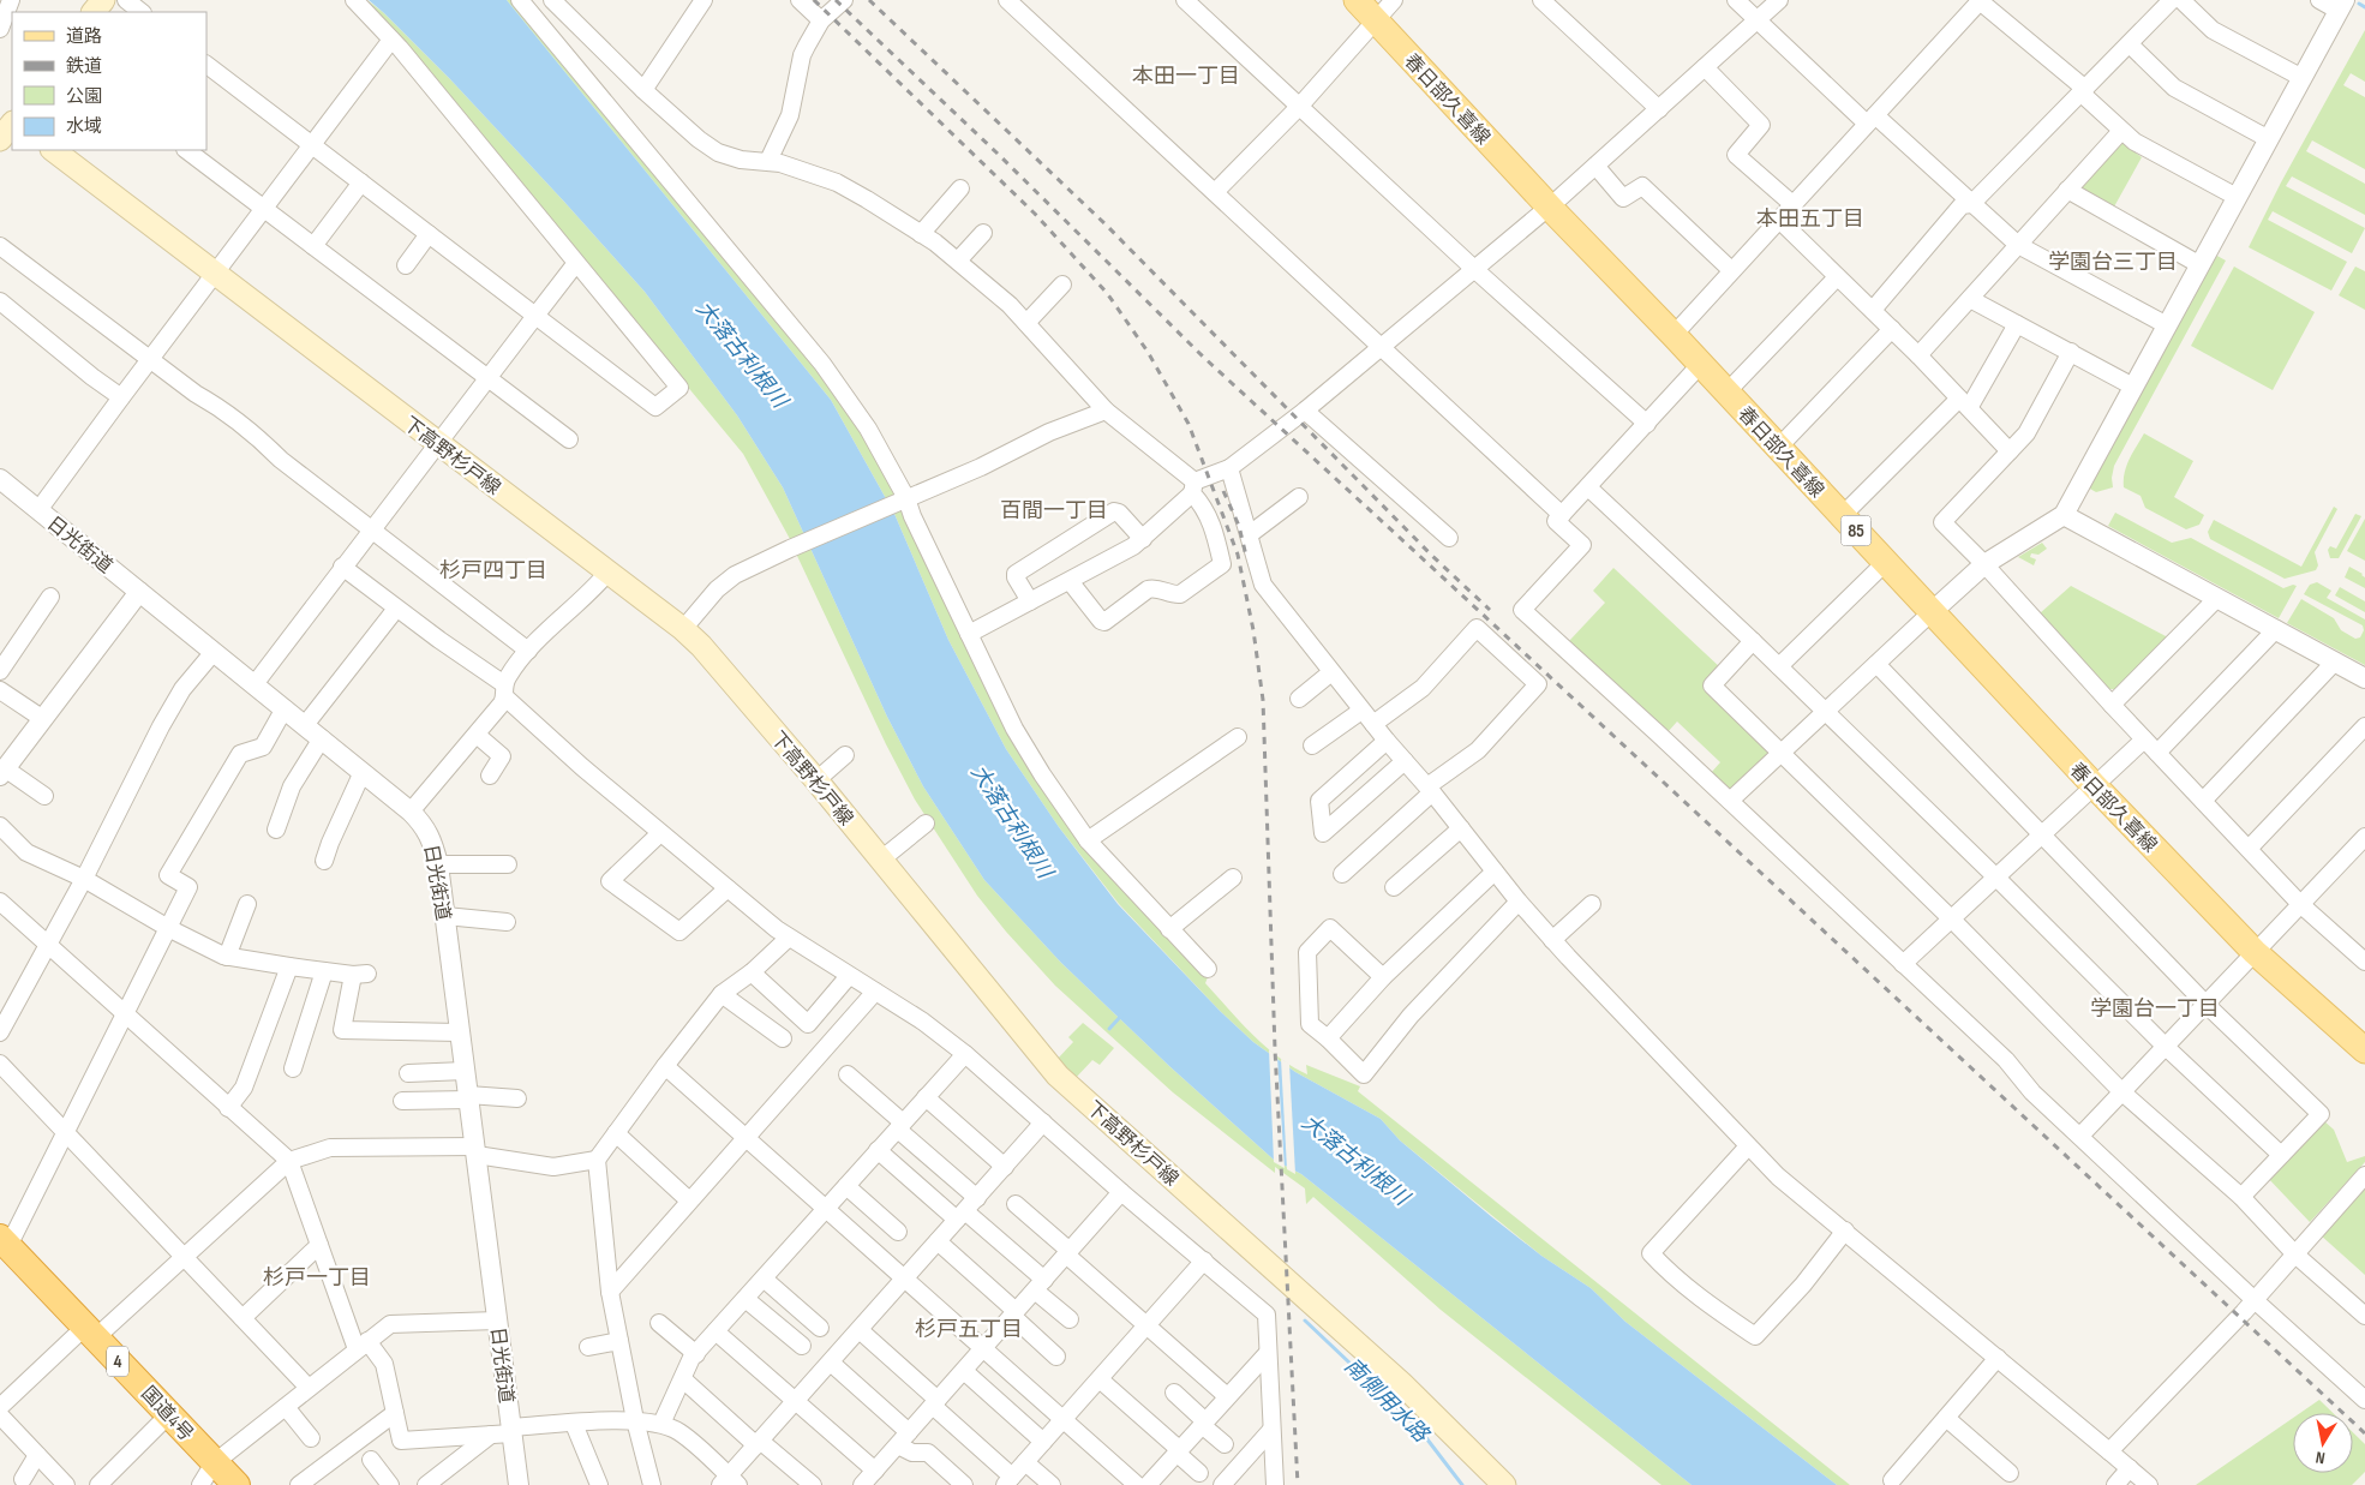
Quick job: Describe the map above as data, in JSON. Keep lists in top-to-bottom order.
{
  "streets": {
    "highway": ["4", "国道4号"],
    "main road": ["春日部久喜線", "下高野杉戸線", "85"],
    "street": ["日光街道"]
  },
  "districts": [
    "本田一丁目",
    "本田五丁目",
    "学園台三丁目",
    "百間一丁目",
    "杉戸四丁目",
    "学園台一丁目",
    "杉戸一丁目",
    "杉戸五丁目"
  ],
  "water": ["大落古利根川", "南側用水路"],
  "legend": [
    "道路",
    "鉄道",
    "公園",
    "水域"
  ],
  "north": "bottom"
}
